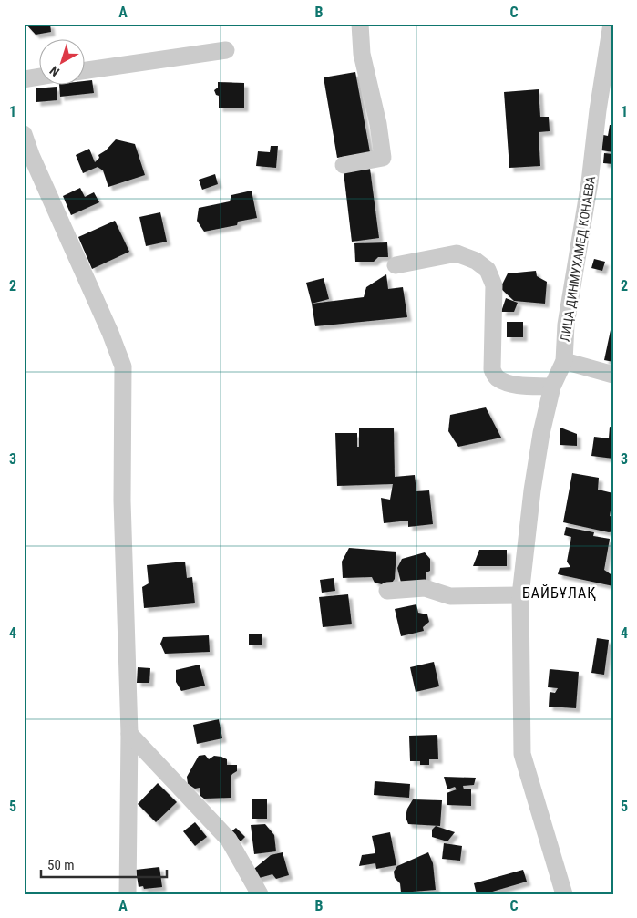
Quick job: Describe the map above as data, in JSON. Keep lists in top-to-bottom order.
{
  "streets": {
    "street": ["ЛИЦА ДИНМУХАМЕД КОНАЕВА"]
  },
  "districts": ["БАЙБҰЛАҚ"],
  "scale_bar": "50 m",
  "north": "bottom left",
  "grid": {
    "columns": ["A", "B", "C"],
    "rows": [
      "1",
      "2",
      "3",
      "4",
      "5"
    ]
  }
}
